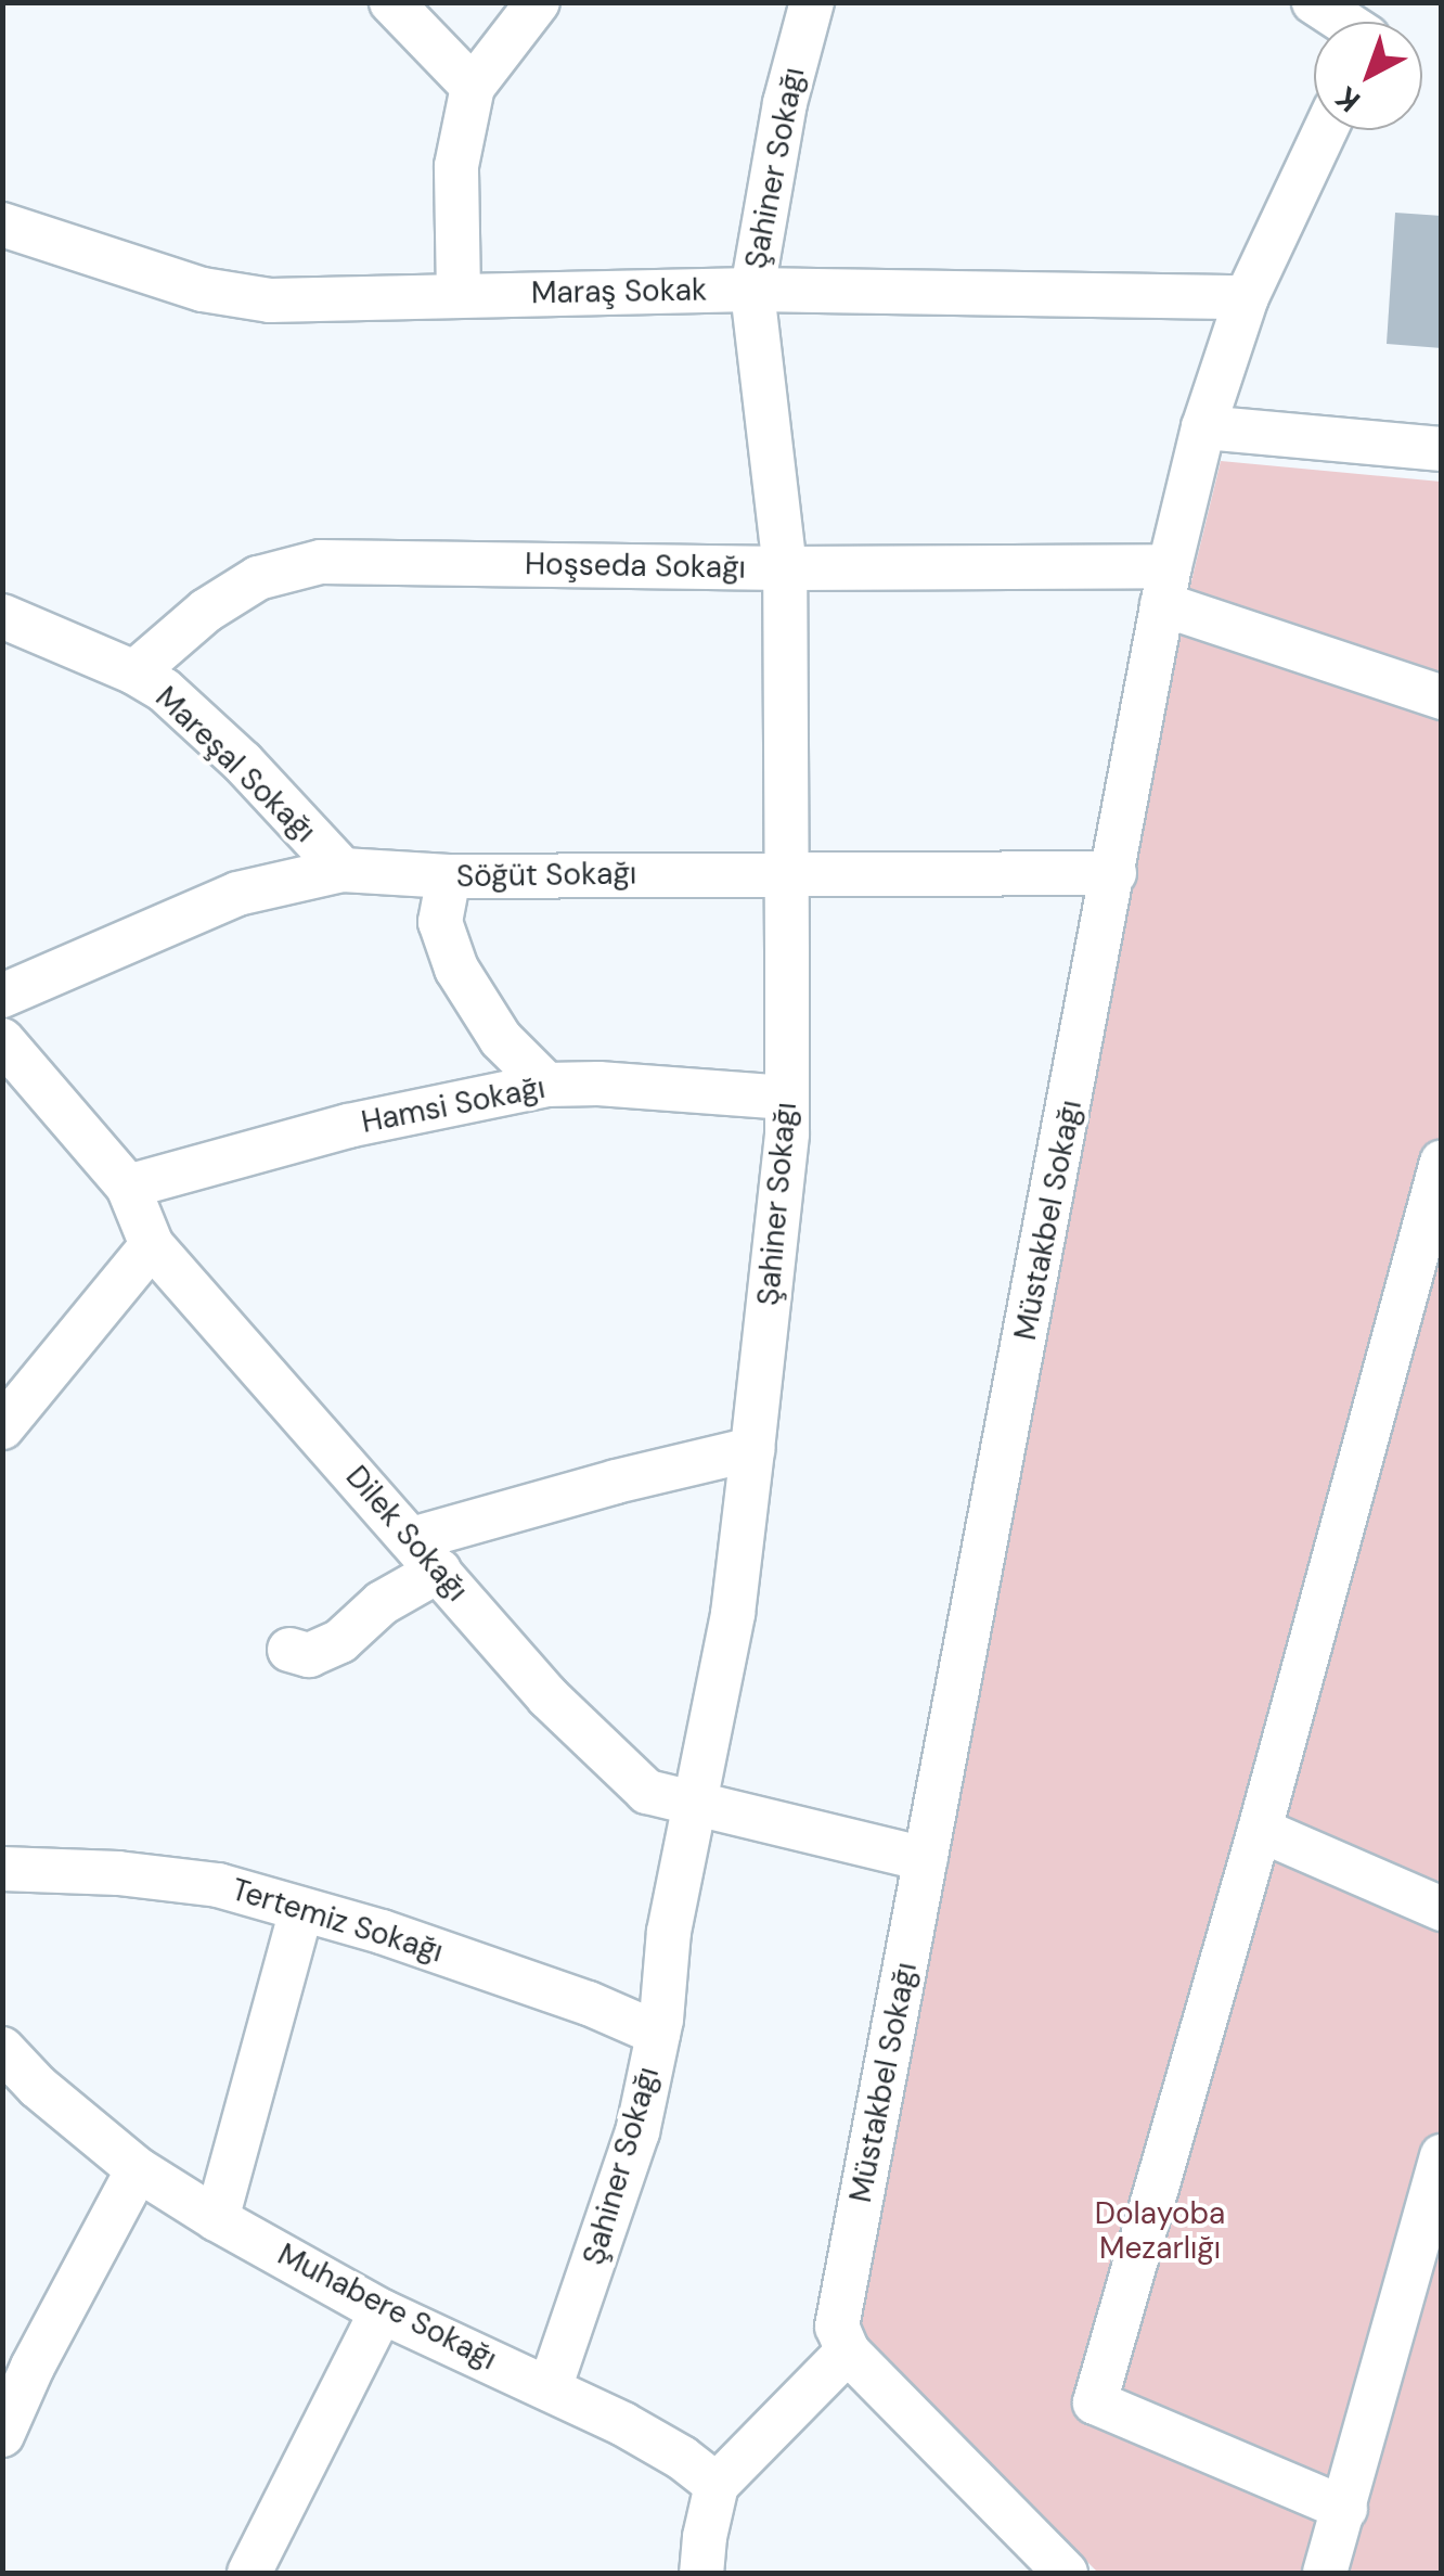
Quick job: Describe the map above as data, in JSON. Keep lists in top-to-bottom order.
{
  "streets": {
    "street": [
      "Şahiner Sokağı",
      "Maraş Sokak",
      "Hoşseda Sokağı",
      "Mareşal Sokağı",
      "Söğüt Sokağı",
      "Hamsi Sokağı",
      "Müstakbel Sokağı",
      "Dilek Sokağı",
      "Tertemiz Sokağı",
      "Muhabere Sokağı"
    ]
  },
  "crossings": [
    ["Şahiner Sokağı", "Maraş Sokak"],
    ["Şahiner Sokağı", "Hoşseda Sokağı"],
    ["Şahiner Sokağı", "Söğüt Sokağı"],
    ["Şahiner Sokağı", "Hamsi Sokağı"],
    ["Şahiner Sokağı", "Dilek Sokağı"],
    ["Şahiner Sokağı", "Tertemiz Sokağı"],
    ["Şahiner Sokağı", "Muhabere Sokağı"],
    ["Maraş Sokak", "Müstakbel Sokağı"],
    ["Hoşseda Sokağı", "Mareşal Sokağı"],
    ["Hoşseda Sokağı", "Müstakbel Sokağı"],
    ["Mareşal Sokağı", "Söğüt Sokağı"],
    ["Söğüt Sokağı", "Müstakbel Sokağı"],
    ["Hamsi Sokağı", "Dilek Sokağı"],
    ["Müstakbel Sokağı", "Dilek Sokağı"]
  ],
  "parks": ["Dolayoba Mezarlığı"],
  "north": "bottom left"
}
